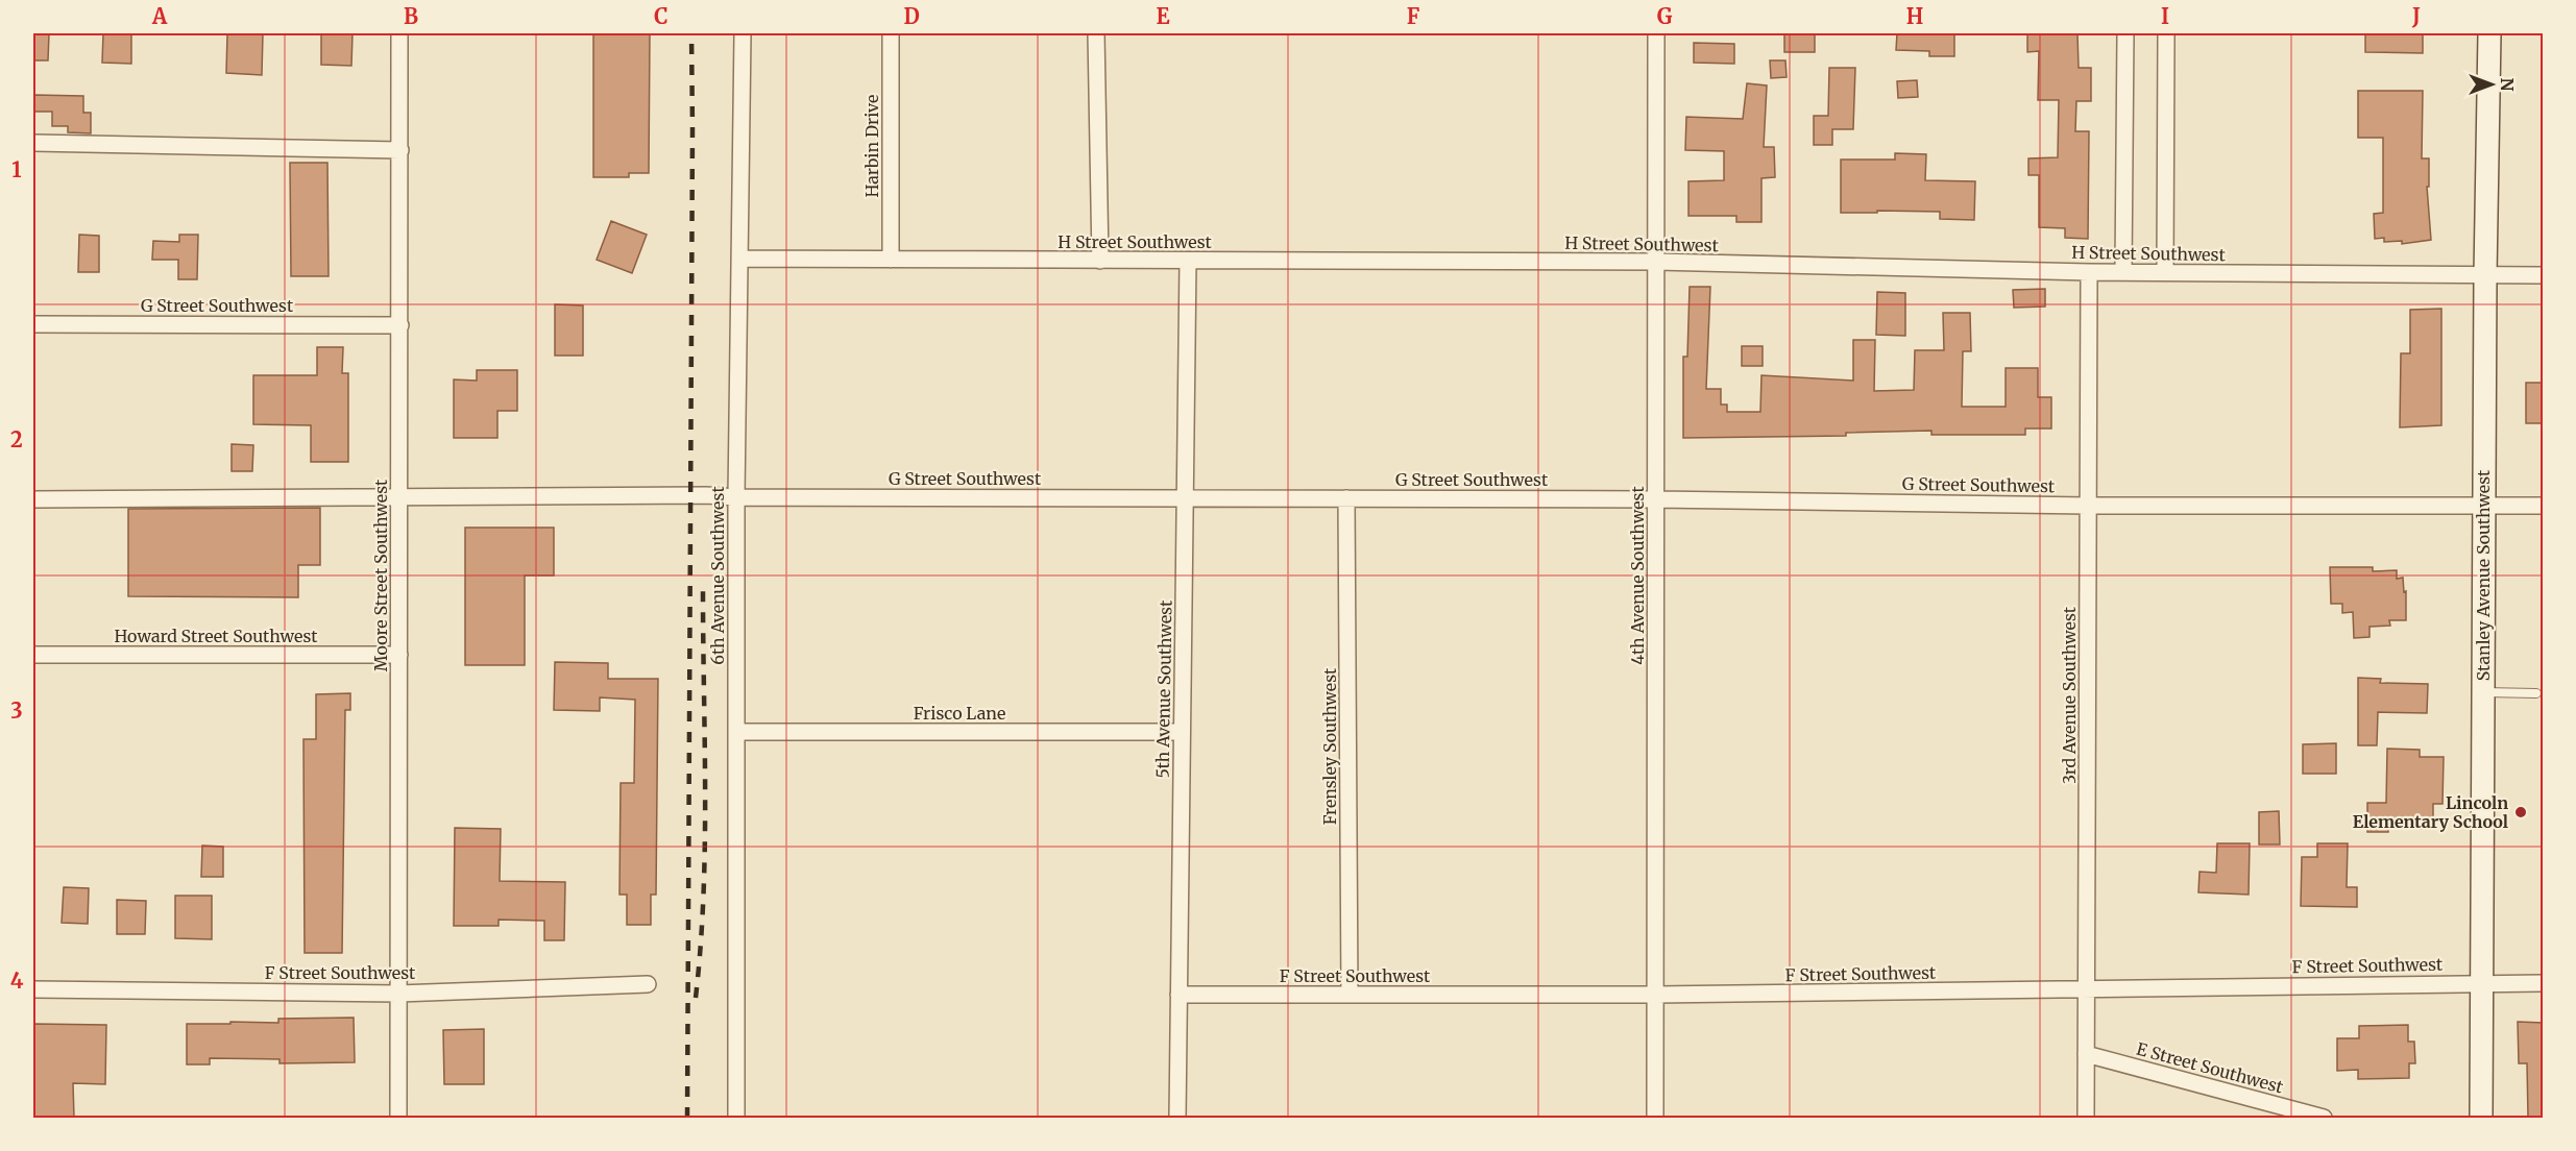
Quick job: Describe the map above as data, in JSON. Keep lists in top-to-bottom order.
{
  "streets": {
    "street": [
      "Harbin Drive",
      "H Street Southwest",
      "G Street Southwest",
      "Moore Street Southwest",
      "6th Avenue Southwest",
      "4th Avenue Southwest",
      "Stanley Avenue Southwest",
      "Howard Street Southwest",
      "5th Avenue Southwest",
      "3rd Avenue Southwest",
      "Frisco Lane",
      "Frensley Southwest",
      "F Street Southwest",
      "E Street Southwest"
    ]
  },
  "crossings": [
    ["Harbin Drive", "H Street Southwest"],
    ["H Street Southwest", "6th Avenue Southwest"],
    ["H Street Southwest", "4th Avenue Southwest"],
    ["H Street Southwest", "Stanley Avenue Southwest"],
    ["H Street Southwest", "5th Avenue Southwest"],
    ["H Street Southwest", "3rd Avenue Southwest"],
    ["G Street Southwest", "Moore Street Southwest"],
    ["G Street Southwest", "6th Avenue Southwest"],
    ["G Street Southwest", "4th Avenue Southwest"],
    ["G Street Southwest", "Stanley Avenue Southwest"],
    ["G Street Southwest", "5th Avenue Southwest"],
    ["G Street Southwest", "3rd Avenue Southwest"],
    ["G Street Southwest", "Frensley Southwest"],
    ["Moore Street Southwest", "Howard Street Southwest"],
    ["Moore Street Southwest", "F Street Southwest"],
    ["6th Avenue Southwest", "Frisco Lane"],
    ["4th Avenue Southwest", "F Street Southwest"],
    ["Stanley Avenue Southwest", "F Street Southwest"],
    ["5th Avenue Southwest", "Frisco Lane"],
    ["5th Avenue Southwest", "F Street Southwest"],
    ["3rd Avenue Southwest", "F Street Southwest"],
    ["3rd Avenue Southwest", "E Street Southwest"],
    ["Frensley Southwest", "F Street Southwest"]
  ],
  "places": ["Lincoln Elementary School"],
  "north": "right",
  "grid": {
    "columns": [
      "A",
      "B",
      "C",
      "D",
      "E",
      "F",
      "G",
      "H",
      "I",
      "J"
    ],
    "rows": [
      "1",
      "2",
      "3",
      "4"
    ]
  }
}
